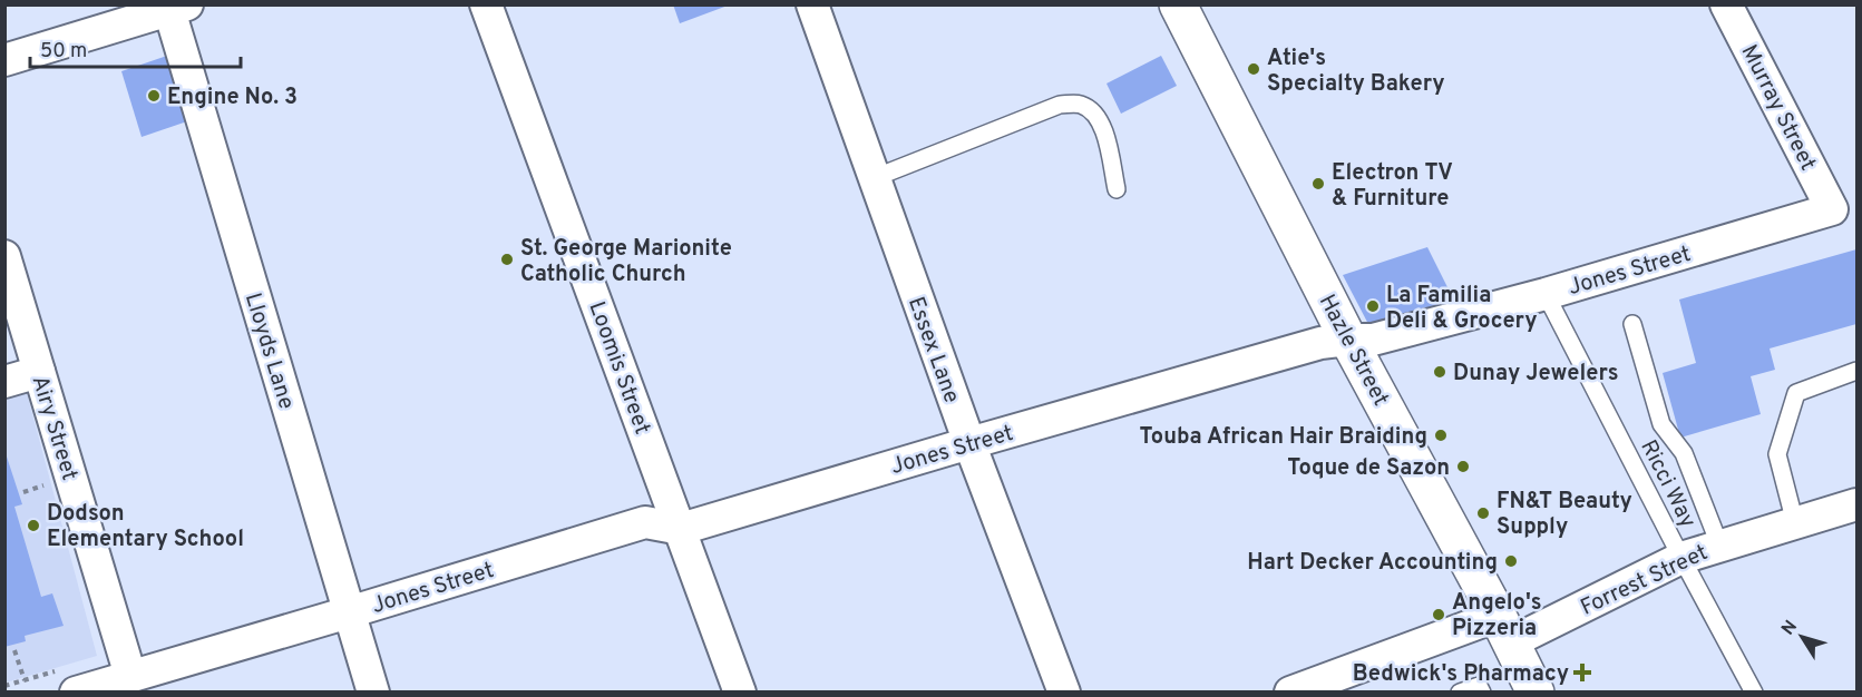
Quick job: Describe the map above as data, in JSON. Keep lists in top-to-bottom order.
{
  "streets": {
    "main road": ["Hazle Street"],
    "street": [
      "Murray Street",
      "Jones Street",
      "Essex Lane",
      "Lloyds Lane",
      "Loomis Street",
      "Airy Street",
      "Forrest Street"
    ],
    "lane": ["Ricci Way"]
  },
  "crossings": [
    ["Murray Street", "Jones Street"],
    ["Jones Street", "Essex Lane"],
    ["Jones Street", "Hazle Street"],
    ["Jones Street", "Lloyds Lane"],
    ["Jones Street", "Loomis Street"],
    ["Jones Street", "Airy Street"],
    ["Jones Street", "Ricci Way"],
    ["Hazle Street", "Forrest Street"],
    ["Ricci Way", "Forrest Street"]
  ],
  "places": {
    "other": [
      "Atie's Specialty Bakery",
      "Engine No. 3",
      "Electron TV & Furniture",
      "St. George Marionite Catholic Church",
      "La Familia Deli & Grocery",
      "Dunay Jewelers",
      "Touba African Hair Braiding",
      "Toque de Sazon",
      "FN&T Beauty Supply",
      "Dodson Elementary School",
      "Hart Decker Accounting",
      "Angelo's Pizzeria"
    ],
    "health": ["Bedwick's Pharmacy"]
  },
  "scale_bar": "50 m",
  "north": "top left"
}
